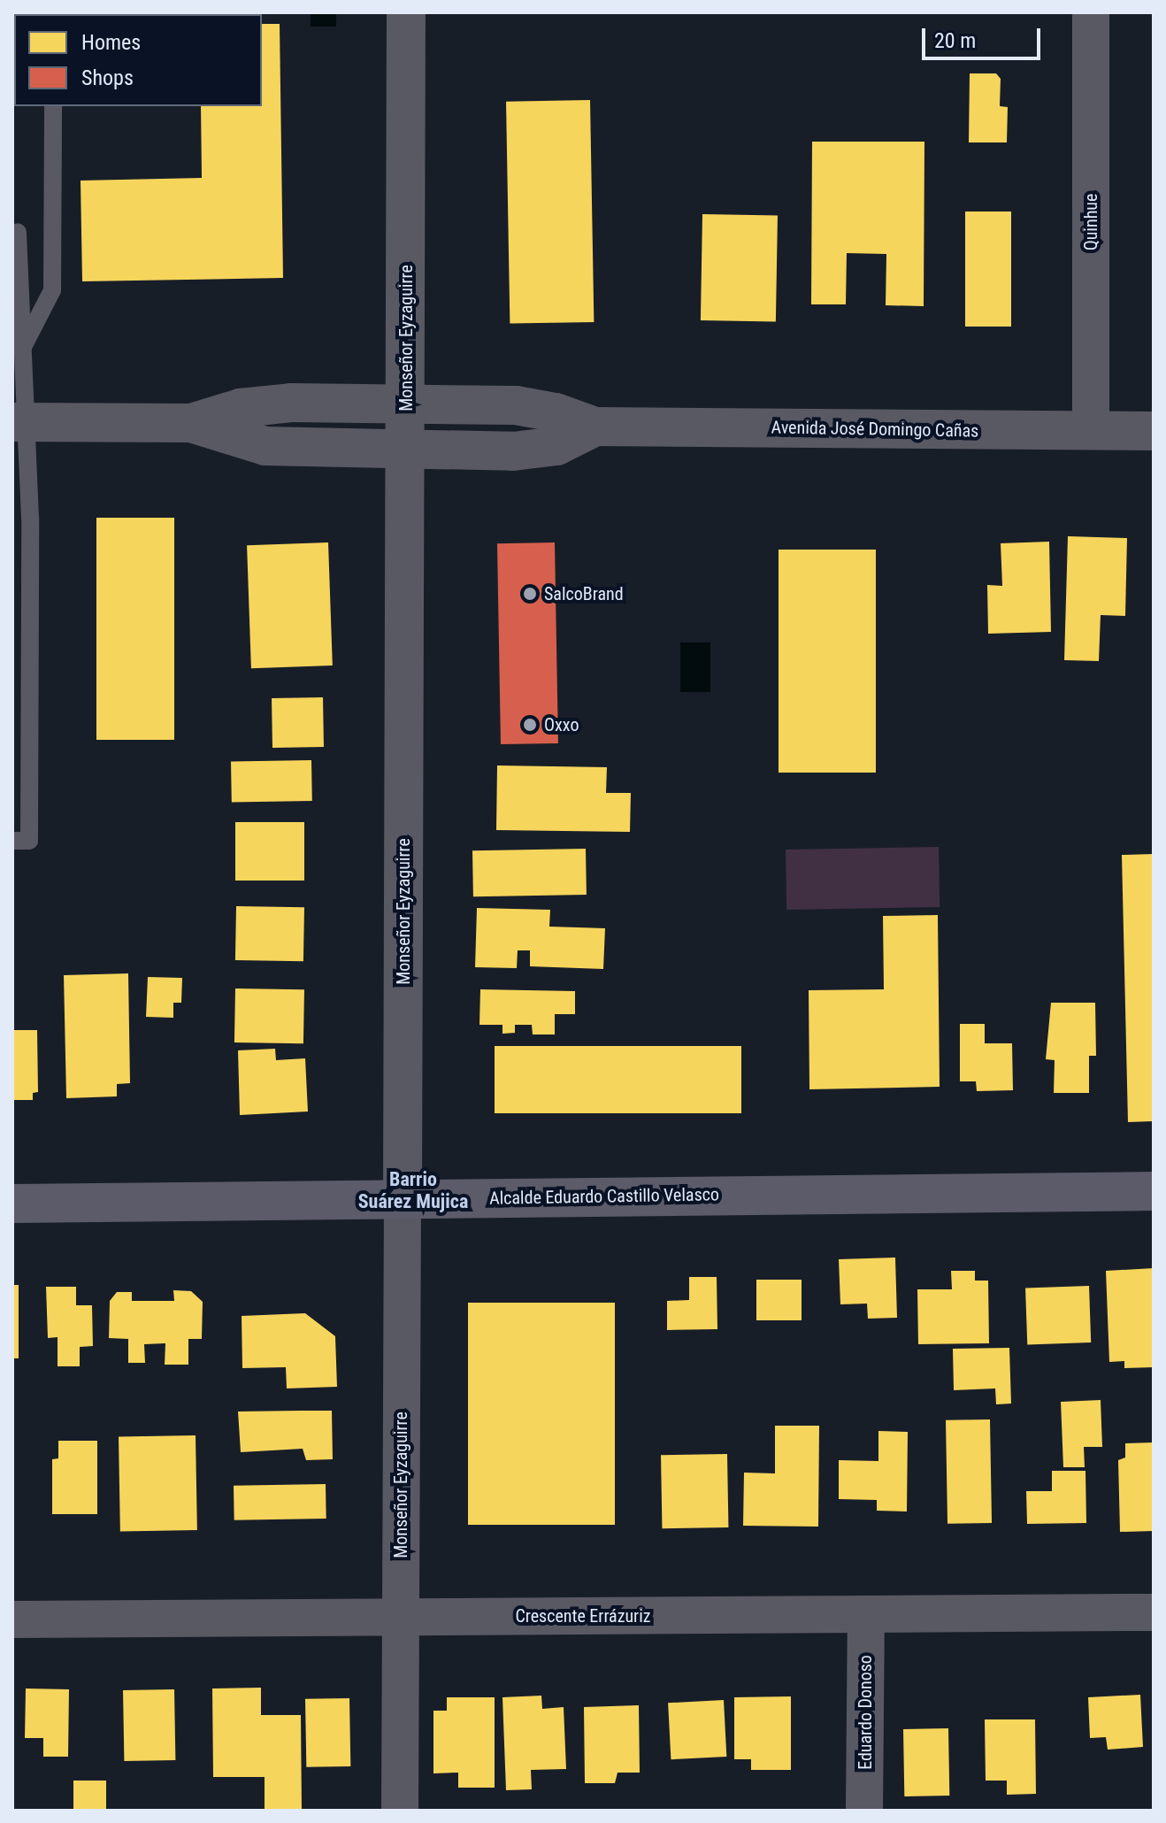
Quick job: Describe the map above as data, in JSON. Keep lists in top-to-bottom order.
{
  "streets": {
    "main road": ["Alcalde Eduardo Castillo Velasco"],
    "street": [
      "Quinhue",
      "Monseñor Eyzaguirre",
      "Avenida José Domingo Cañas",
      "Crescente Errázuriz",
      "Eduardo Donoso"
    ]
  },
  "crossings": [
    ["Quinhue", "Avenida José Domingo Cañas"],
    ["Monseñor Eyzaguirre", "Avenida José Domingo Cañas"],
    ["Monseñor Eyzaguirre", "Alcalde Eduardo Castillo Velasco"],
    ["Monseñor Eyzaguirre", "Crescente Errázuriz"],
    ["Crescente Errázuriz", "Eduardo Donoso"]
  ],
  "districts": ["Barrio Suárez Mujica"],
  "places": ["SalcoBrand", "Oxxo"],
  "legend": ["Homes", "Shops"],
  "scale_bar": "20 m"
}
